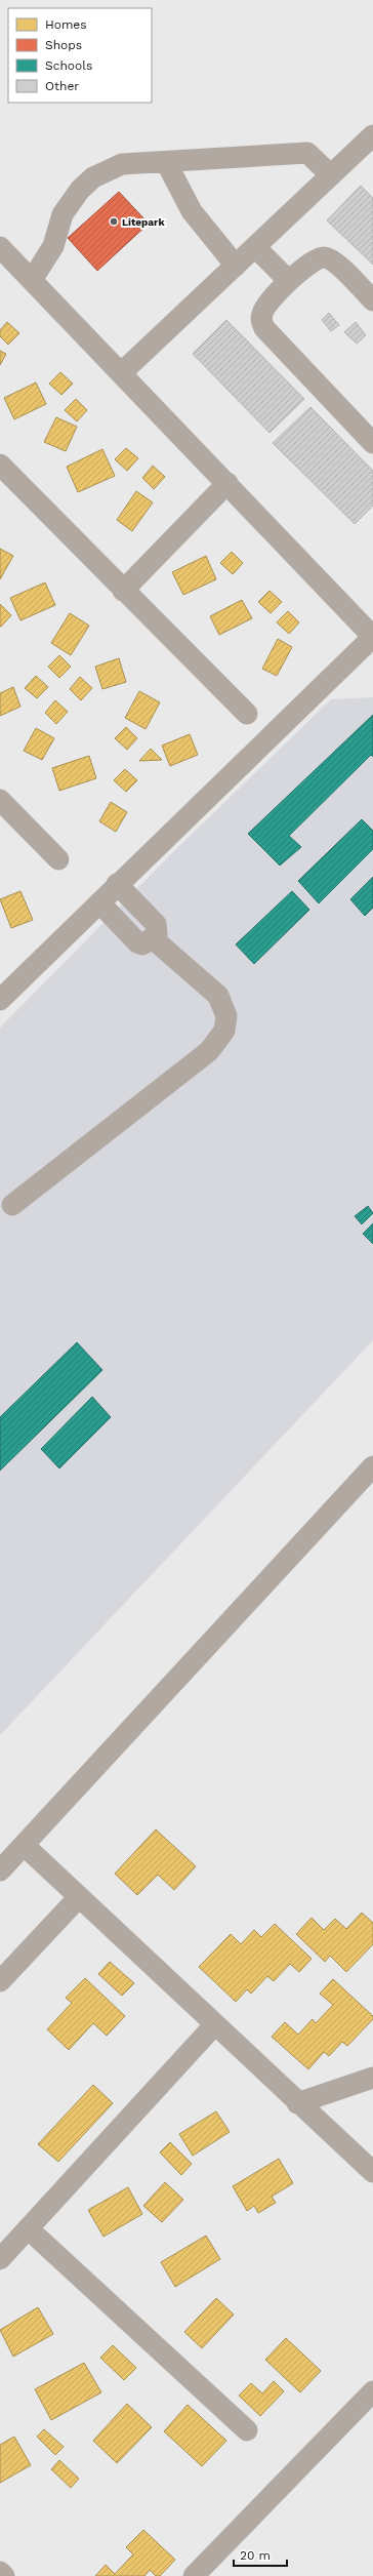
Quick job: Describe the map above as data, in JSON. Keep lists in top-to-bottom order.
{
  "places": ["Litepark"],
  "legend": [
    "Homes",
    "Shops",
    "Schools",
    "Other"
  ],
  "scale_bar": "20 m"
}
